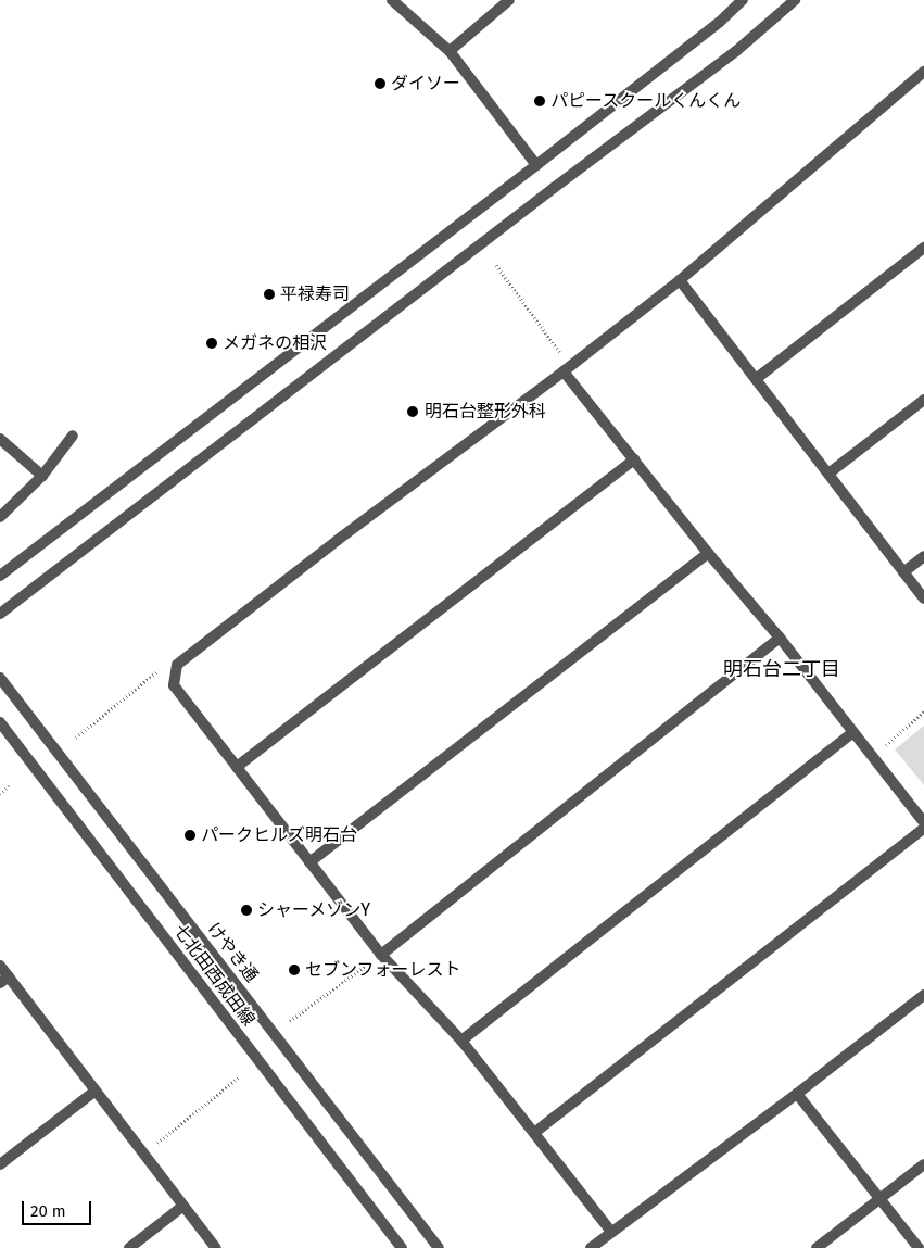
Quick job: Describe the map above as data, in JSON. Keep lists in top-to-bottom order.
{
  "streets": {
    "street": ["けやき通", "七北田西成田線"]
  },
  "districts": ["明石台二丁目"],
  "places": [
    "ダイソー",
    "パピースクールくんくん",
    "平禄寿司",
    "メガネの相沢",
    "明石台整形外科",
    "パークヒルズ明石台",
    "シャーメゾンY",
    "セブンフォーレスト"
  ],
  "scale_bar": "20 m"
}
